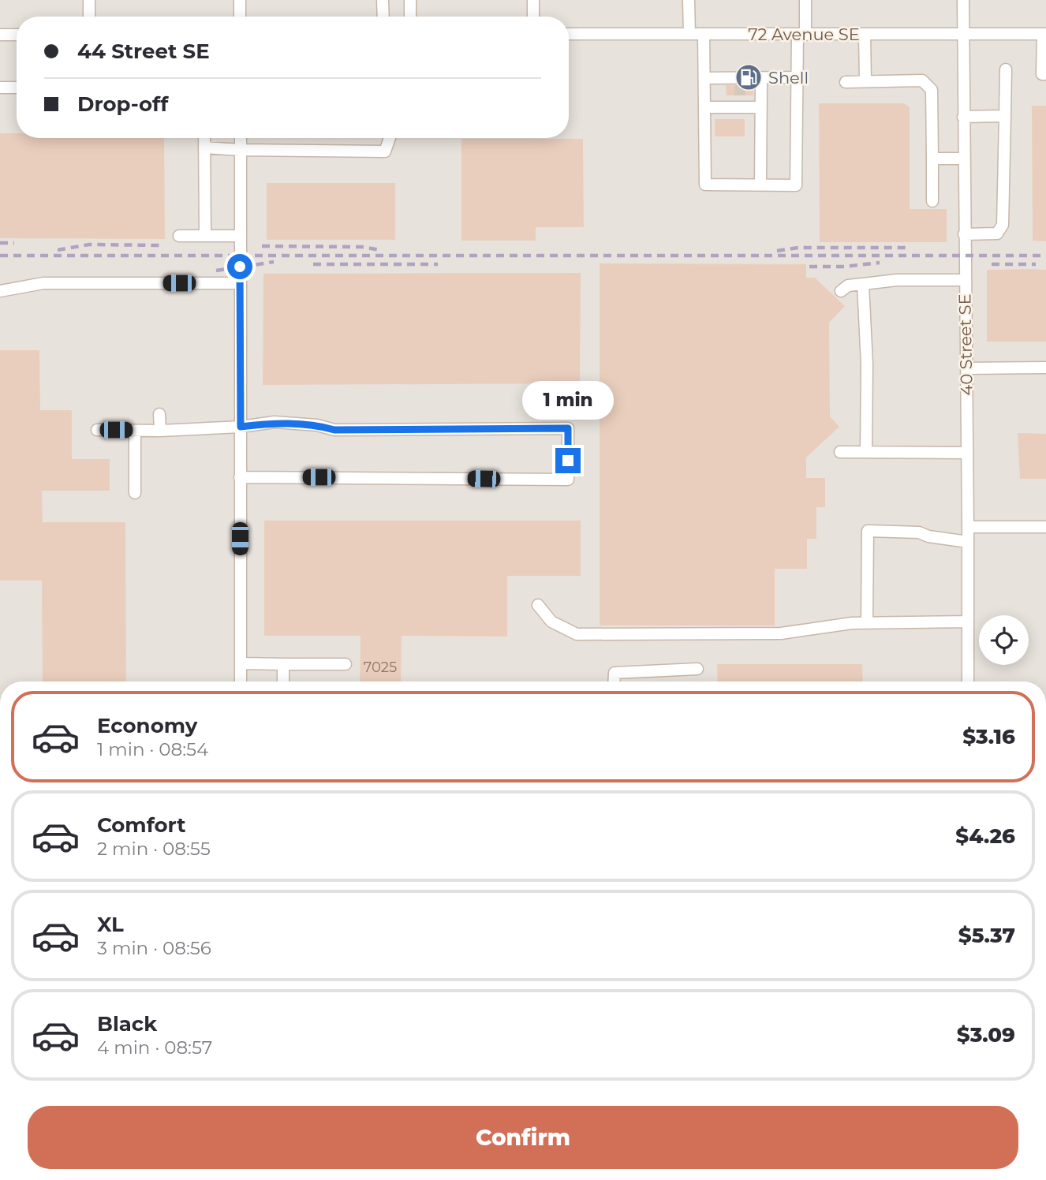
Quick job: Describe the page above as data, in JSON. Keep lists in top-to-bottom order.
{
  "streets": {
    "street": ["72 Avenue SE", "40 Street SE"]
  },
  "crossings": [
    ["72 Avenue SE", "40 Street SE"]
  ],
  "places": {
    "fuel station": ["Shell"]
  },
  "house_numbers": ["7025"],
  "page": {
    "banner": ["44 Street SE", "Drop-off"],
    "bubble": "1 min",
    "list": [
      {
        "name": "Economy",
        "note": "1 min · 08:54",
        "value": "$3.16"
      },
      {
        "name": "Comfort",
        "note": "2 min · 08:55",
        "value": "$4.26"
      },
      {
        "name": "XL",
        "note": "3 min · 08:56",
        "value": "$5.37"
      },
      {
        "name": "Black",
        "note": "4 min · 08:57",
        "value": "$3.09"
      }
    ],
    "buttons": "Confirm"
  }
}
